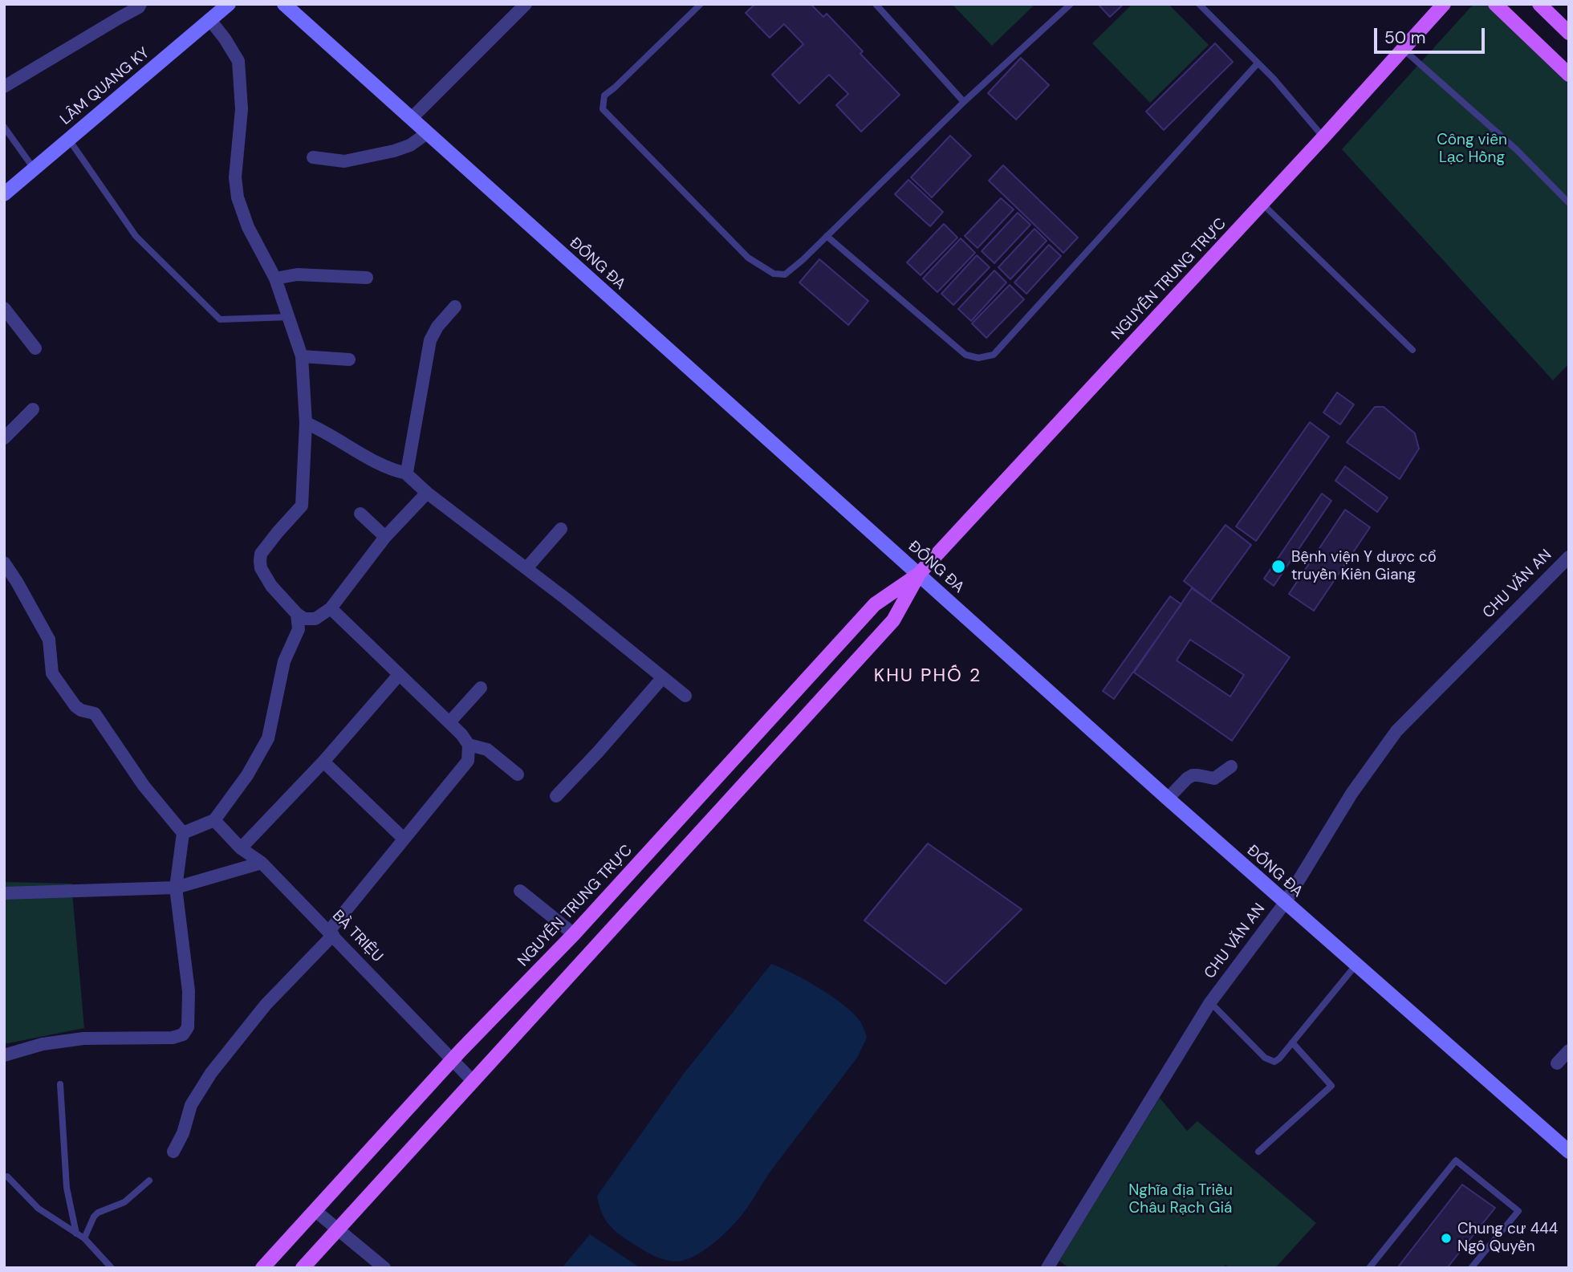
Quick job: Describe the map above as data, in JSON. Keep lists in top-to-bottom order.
{
  "streets": {
    "main road": ["NGUYỄN TRUNG TRỰC"],
    "street": [
      "LÂM QUANG KY",
      "ĐỐNG ĐA",
      "CHU VĂN AN",
      "BÀ TRIỆU"
    ]
  },
  "crossings": [
    ["ĐỐNG ĐA", "NGUYỄN TRUNG TRỰC"],
    ["ĐỐNG ĐA", "CHU VĂN AN"],
    ["NGUYỄN TRUNG TRỰC", "BÀ TRIỆU"]
  ],
  "districts": ["KHU PHỐ 2"],
  "parks": ["Công viên Lạc Hồng", "Nghĩa địa Triều Châu Rạch Giá"],
  "places": ["Bệnh viện Y dược cổ truyền Kiên Giang", "Chung cư 444 Ngô Quyền"],
  "scale_bar": "50 m"
}
